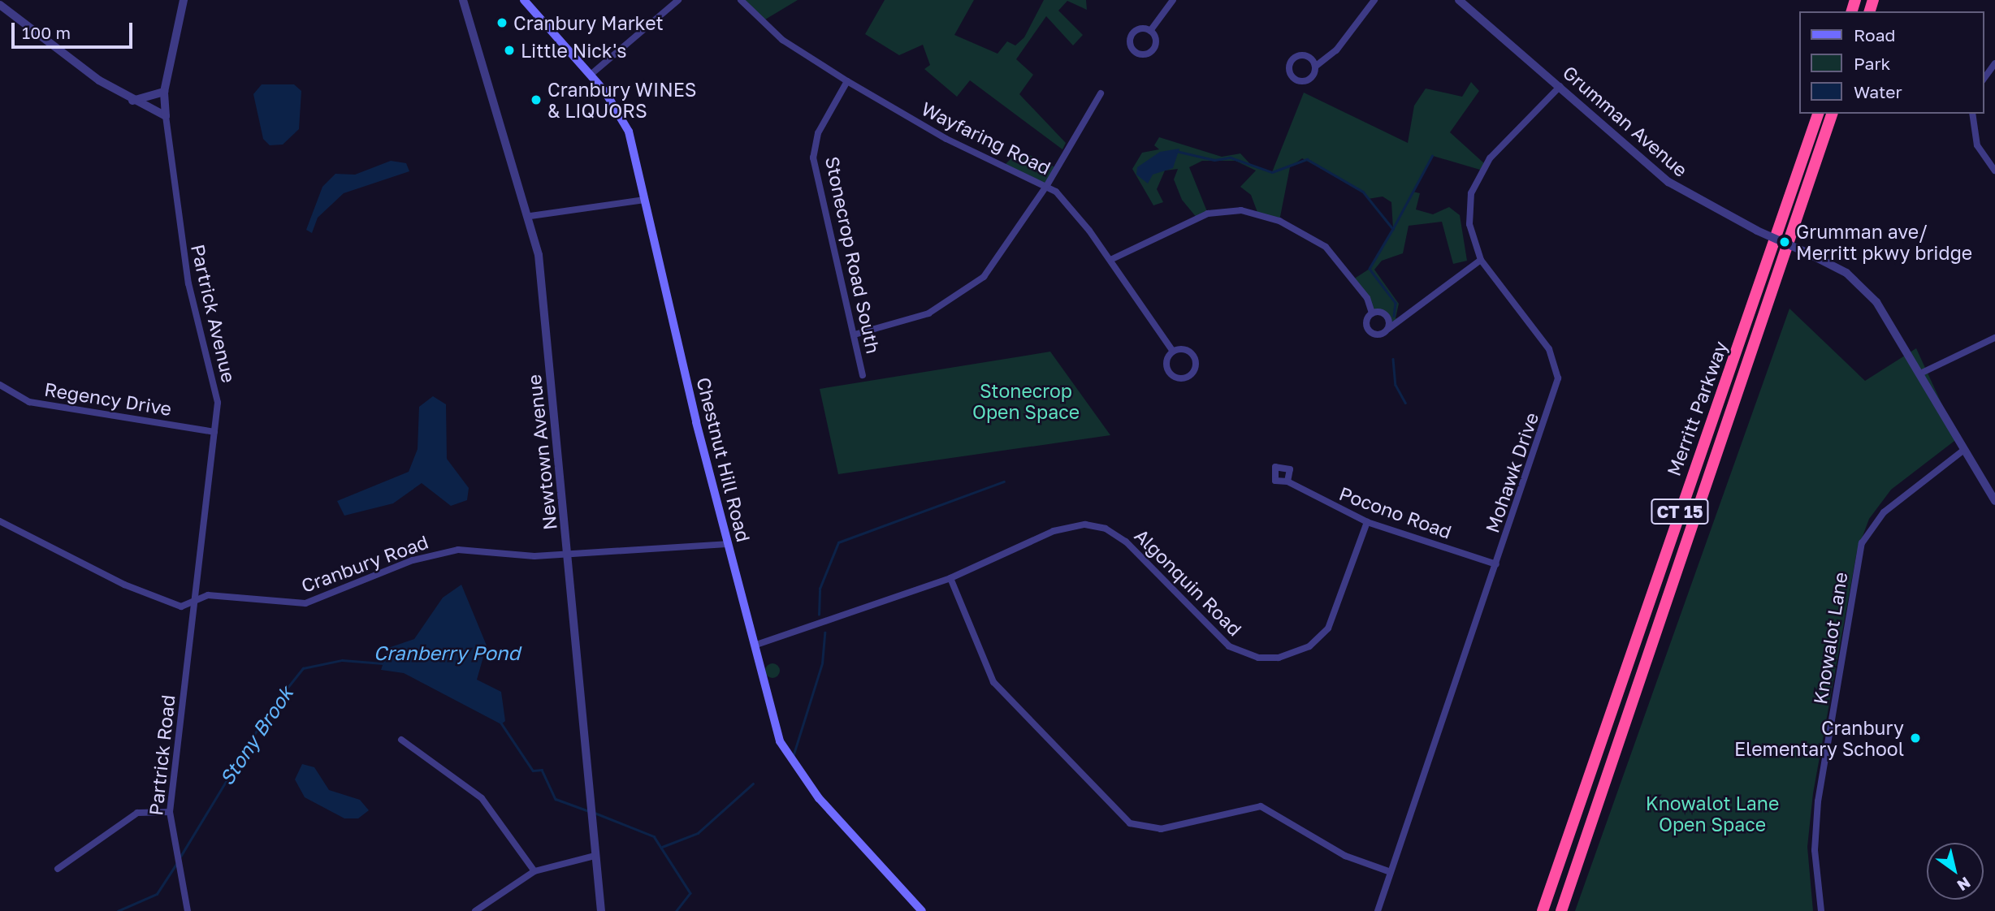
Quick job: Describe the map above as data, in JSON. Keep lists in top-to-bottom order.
{
  "streets": {
    "highway": ["Merritt Parkway", "CT 15"],
    "main road": ["Chestnut Hill Road"],
    "street": [
      "Grumman Avenue",
      "Wayfaring Road",
      "Stonecrop Road South",
      "Partrick Avenue",
      "Regency Drive",
      "Newtown Avenue",
      "Mohawk Drive",
      "Pocono Road",
      "Cranbury Road",
      "Algonquin Road",
      "Knowalot Lane",
      "Partrick Road"
    ]
  },
  "crossings": [
    ["Grumman Avenue", "Mohawk Drive"],
    ["Grumman Avenue", "Knowalot Lane"],
    ["Wayfaring Road", "Stonecrop Road South"],
    ["Partrick Avenue", "Regency Drive"],
    ["Partrick Avenue", "Cranbury Road"],
    ["Partrick Avenue", "Partrick Road"],
    ["Newtown Avenue", "Cranbury Road"],
    ["Chestnut Hill Road", "Cranbury Road"],
    ["Chestnut Hill Road", "Algonquin Road"],
    ["Mohawk Drive", "Pocono Road"],
    ["Pocono Road", "Algonquin Road"],
    ["Cranbury Road", "Partrick Road"]
  ],
  "water": ["Cranberry Pond", "Stony Brook"],
  "parks": ["Stonecrop Open Space", "Knowalot Lane Open Space"],
  "places": [
    "Cranbury Market",
    "Little Nick's",
    "Cranbury WINES & LIQUORS",
    "Grumman ave/ Merritt pkwy bridge",
    "Cranbury Elementary School"
  ],
  "legend": ["Road", "Park", "Water"],
  "scale_bar": "100 m",
  "north": "bottom right"
}
